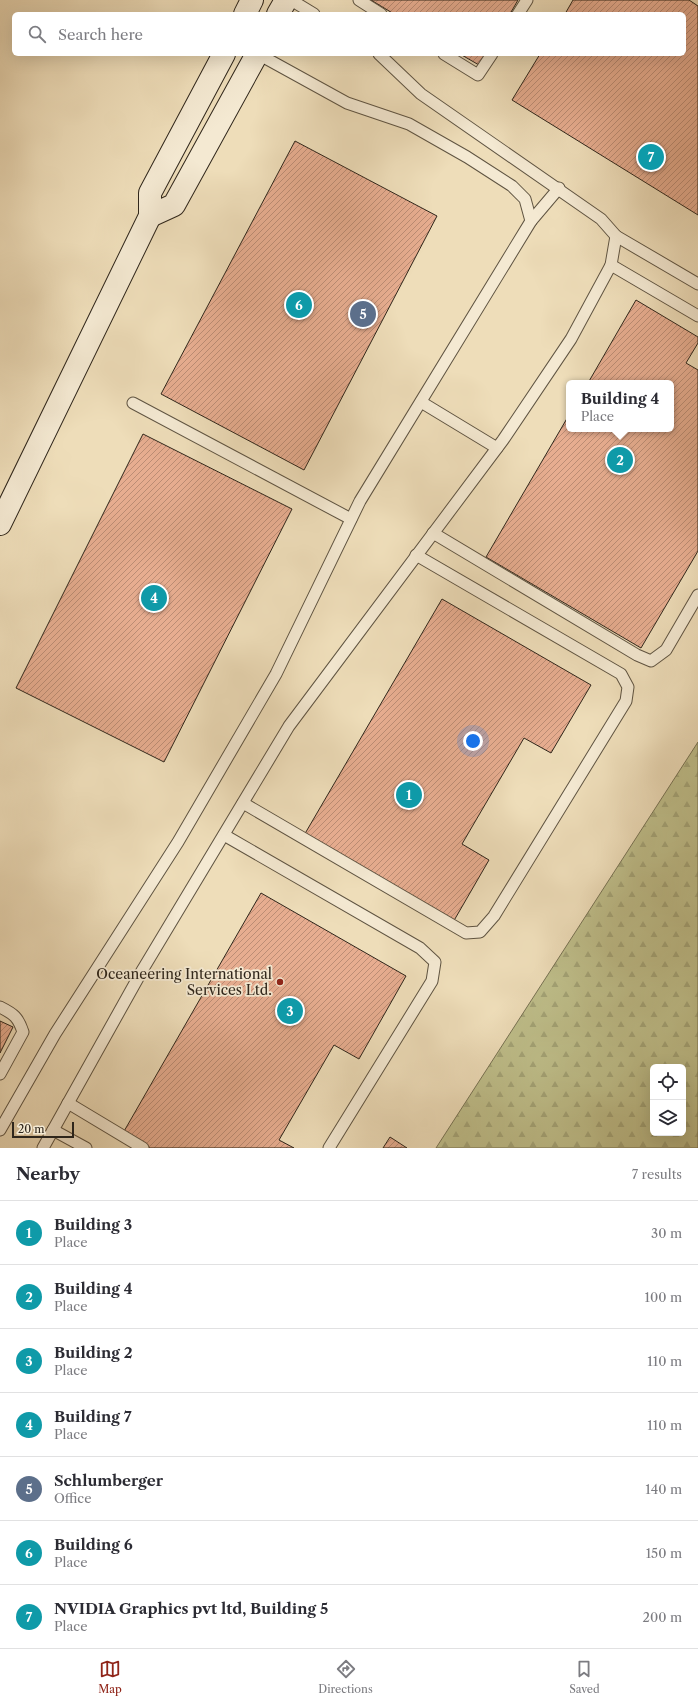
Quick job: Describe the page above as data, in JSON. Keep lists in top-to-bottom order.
{
  "places": ["Oceaneering International Services Ltd."],
  "scale_bar": "20 m",
  "page": {
    "search": "Search here",
    "pins": [
      "7",
      "6",
      "5",
      "2",
      "4",
      "1",
      "3"
    ],
    "popup": ["Building 4", "Place"],
    "scale": "20 m",
    "heading": ["Nearby", "7 results"],
    "list": [
      {
        "mark": "1",
        "name": "Building 3",
        "note": "Place",
        "value": "30 m"
      },
      {
        "mark": "2",
        "name": "Building 4",
        "note": "Place",
        "value": "100 m"
      },
      {
        "mark": "3",
        "name": "Building 2",
        "note": "Place",
        "value": "110 m"
      },
      {
        "mark": "4",
        "name": "Building 7",
        "note": "Place",
        "value": "110 m"
      },
      {
        "mark": "5",
        "name": "Schlumberger",
        "note": "Office",
        "value": "140 m"
      },
      {
        "mark": "6",
        "name": "Building 6",
        "note": "Place",
        "value": "150 m"
      },
      {
        "mark": "7",
        "name": "NVIDIA Graphics pvt ltd, Building 5",
        "note": "Place",
        "value": "200 m"
      }
    ],
    "nav": ["Map", "Directions", "Saved"]
  }
}
